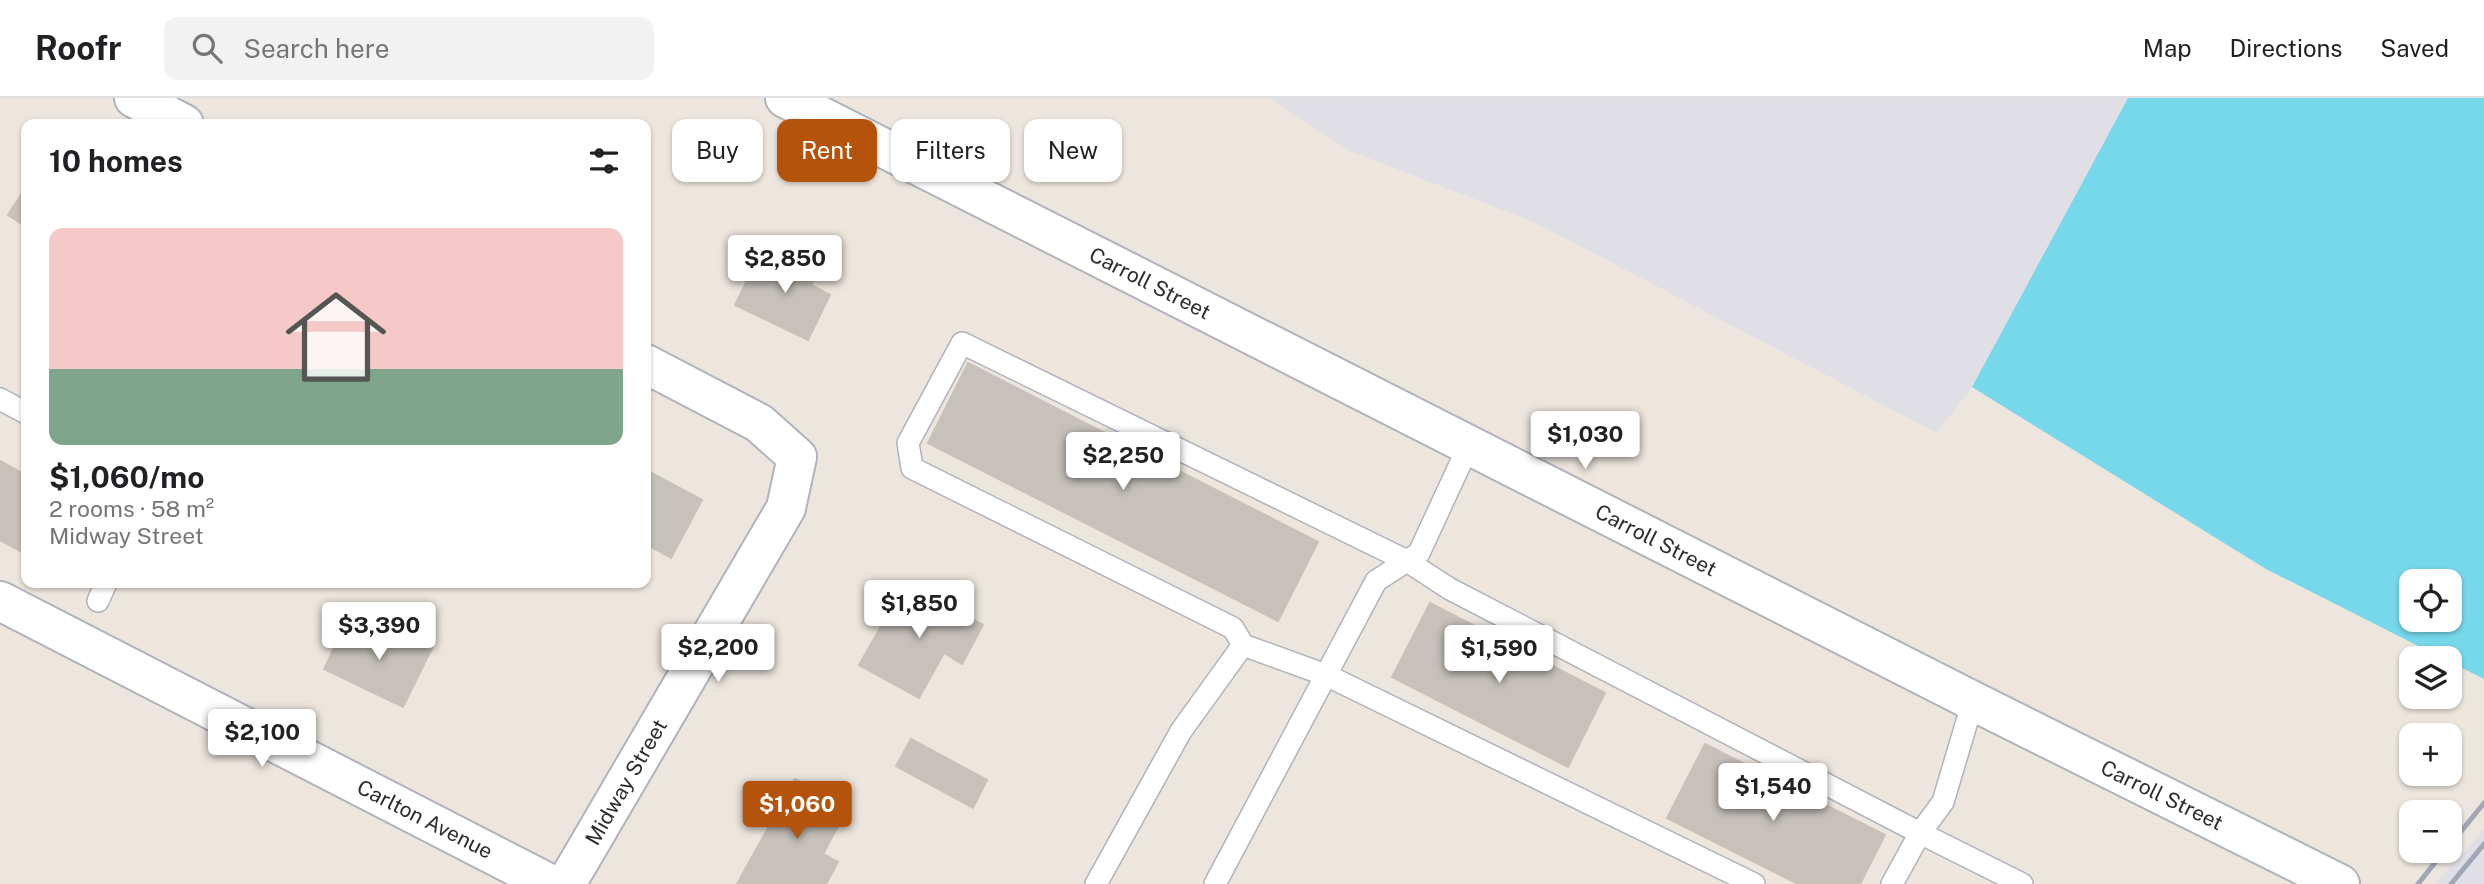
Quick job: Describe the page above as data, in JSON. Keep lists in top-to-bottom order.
{
  "streets": {
    "main road": ["Carroll Street", "Midway Street", "Carlton Avenue"]
  },
  "page": {
    "header": "Roofr",
    "search": "Search here",
    "nav": ["Map", "Directions", "Saved"],
    "chip": [
      "Buy",
      "Rent",
      "Filters",
      "New"
    ],
    "heading": "10 homes",
    "list": [
      {
        "name": "$1,060/mo",
        "note": "2 rooms · 58 m² · Midway Street"
      }
    ],
    "price": [
      "$2,850",
      "$1,030",
      "$2,250",
      "$1,850",
      "$3,390",
      "$2,200",
      "$1,590",
      "$2,100",
      "$1,540",
      "$1,060"
    ],
    "map_buttons": ["+", "−"]
  }
}
